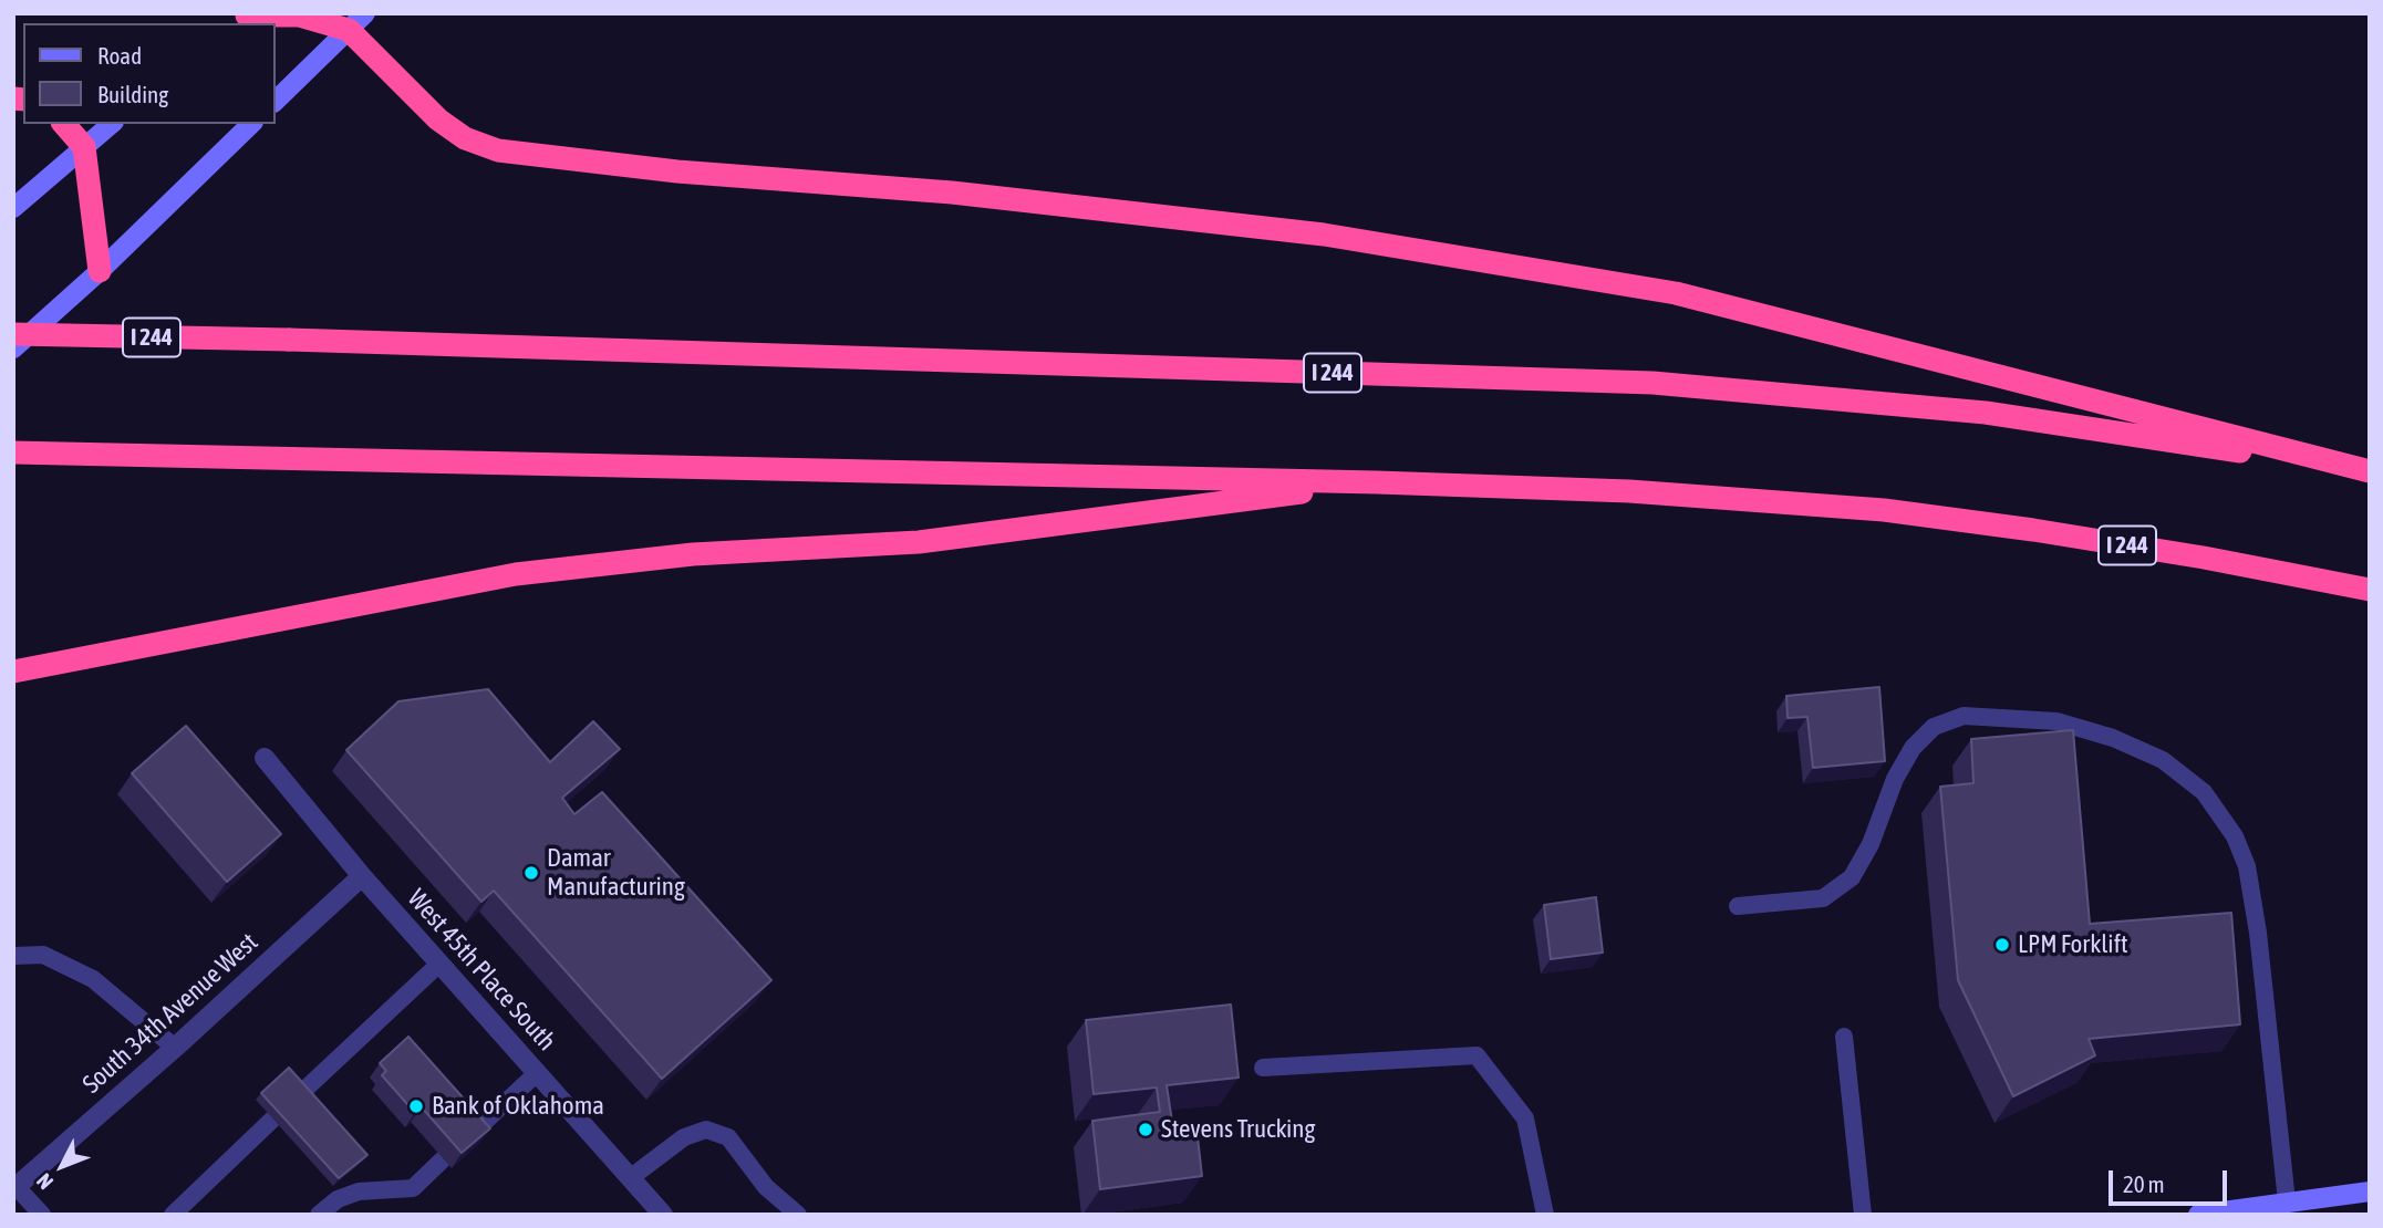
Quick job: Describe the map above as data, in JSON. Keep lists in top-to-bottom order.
{
  "streets": {
    "highway": ["I 244"],
    "street": ["West 45th Place South", "South 34th Avenue West"]
  },
  "crossings": [
    ["West 45th Place South", "South 34th Avenue West"]
  ],
  "places": [
    "Damar Manufacturing",
    "LPM Forklift",
    "Bank of Oklahoma",
    "Stevens Trucking"
  ],
  "legend": ["Road", "Building"],
  "scale_bar": "20 m",
  "north": "bottom left"
}
